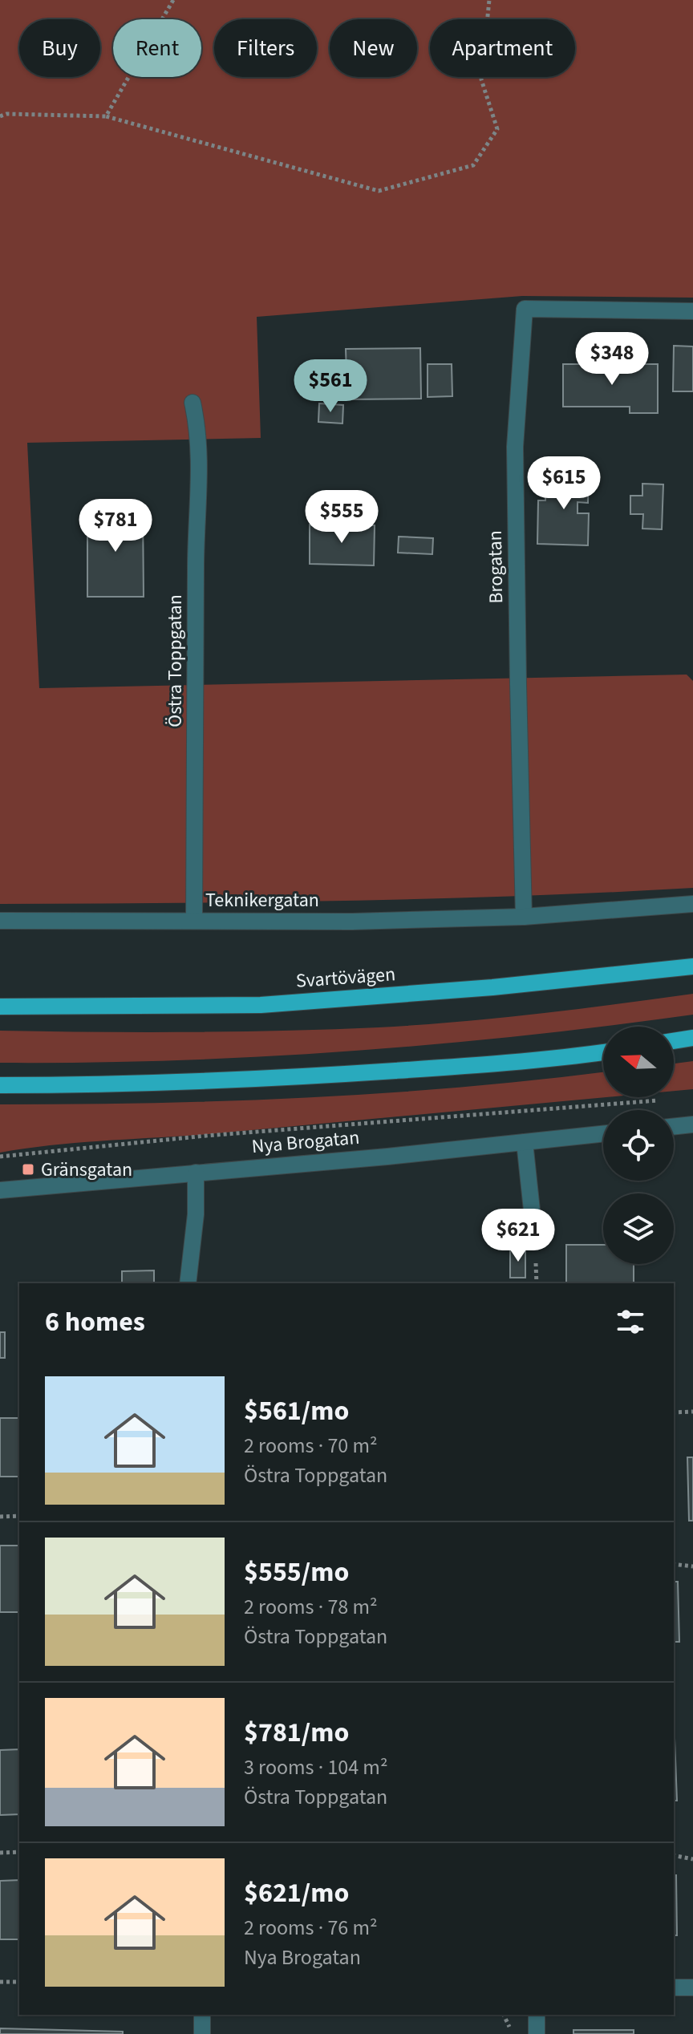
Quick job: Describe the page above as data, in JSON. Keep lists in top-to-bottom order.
{
  "streets": {
    "main road": ["Svartövägen"],
    "street": [
      "Brogatan",
      "Östra Toppgatan",
      "Teknikergatan",
      "Nya Brogatan"
    ]
  },
  "crossings": [
    ["Brogatan", "Teknikergatan"],
    ["Östra Toppgatan", "Teknikergatan"]
  ],
  "places": {
    "transit": ["Gränsgatan"]
  },
  "north": "left",
  "page": {
    "chip": [
      "Buy",
      "Rent",
      "Filters",
      "New",
      "Apartment"
    ],
    "price": [
      "$348",
      "$561",
      "$615",
      "$555",
      "$781",
      "$621"
    ],
    "heading": "6 homes",
    "list": [
      {
        "name": "$561/mo",
        "note": "2 rooms · 70 m² · Östra Toppgatan"
      },
      {
        "name": "$555/mo",
        "note": "2 rooms · 78 m² · Östra Toppgatan"
      },
      {
        "name": "$781/mo",
        "note": "3 rooms · 104 m² · Östra Toppgatan"
      },
      {
        "name": "$621/mo",
        "note": "2 rooms · 76 m² · Nya Brogatan"
      }
    ]
  }
}
